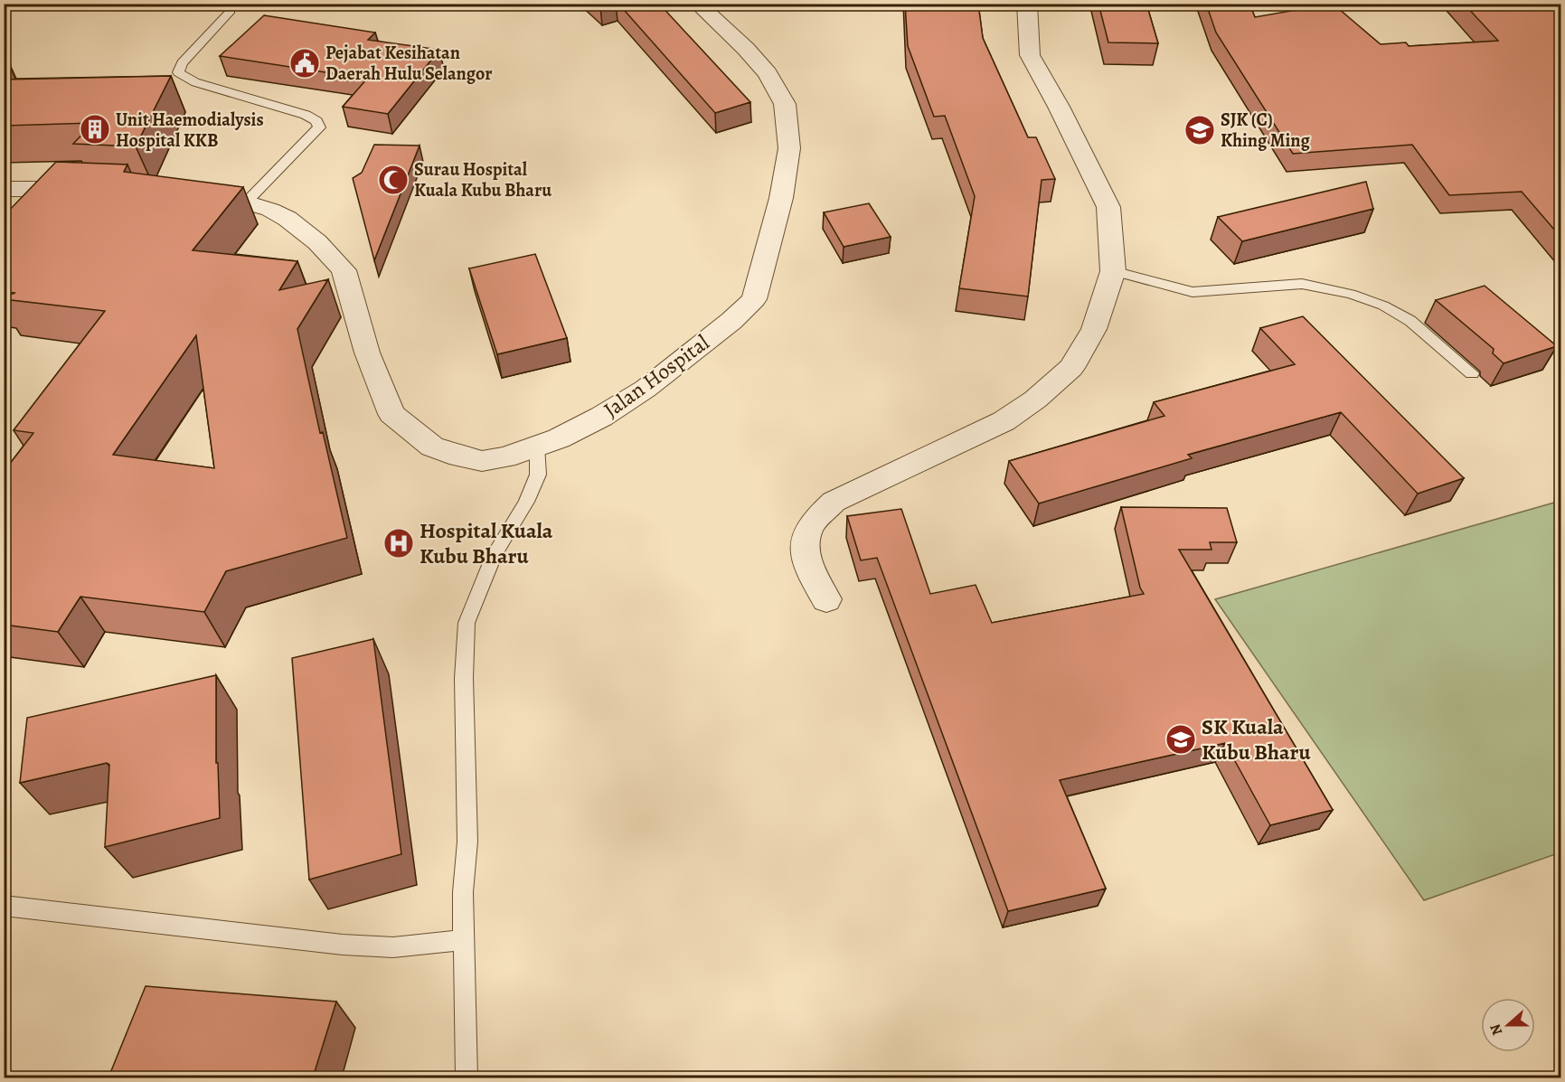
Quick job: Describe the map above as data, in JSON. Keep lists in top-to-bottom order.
{
  "streets": {
    "street": ["Jalan Hospital"]
  },
  "places": {
    "public building": ["Pejabat Kesihatan Daerah Hulu Selangor"],
    "building": ["Unit Haemodialysis Hospital KKB"],
    "school or university": ["SJK (C) Khing Ming", "SK Kuala Kubu Bharu"],
    "mosque": ["Surau Hospital Kuala Kubu Bharu"],
    "hospital": ["Hospital Kuala Kubu Bharu"]
  },
  "north": "left"
}
